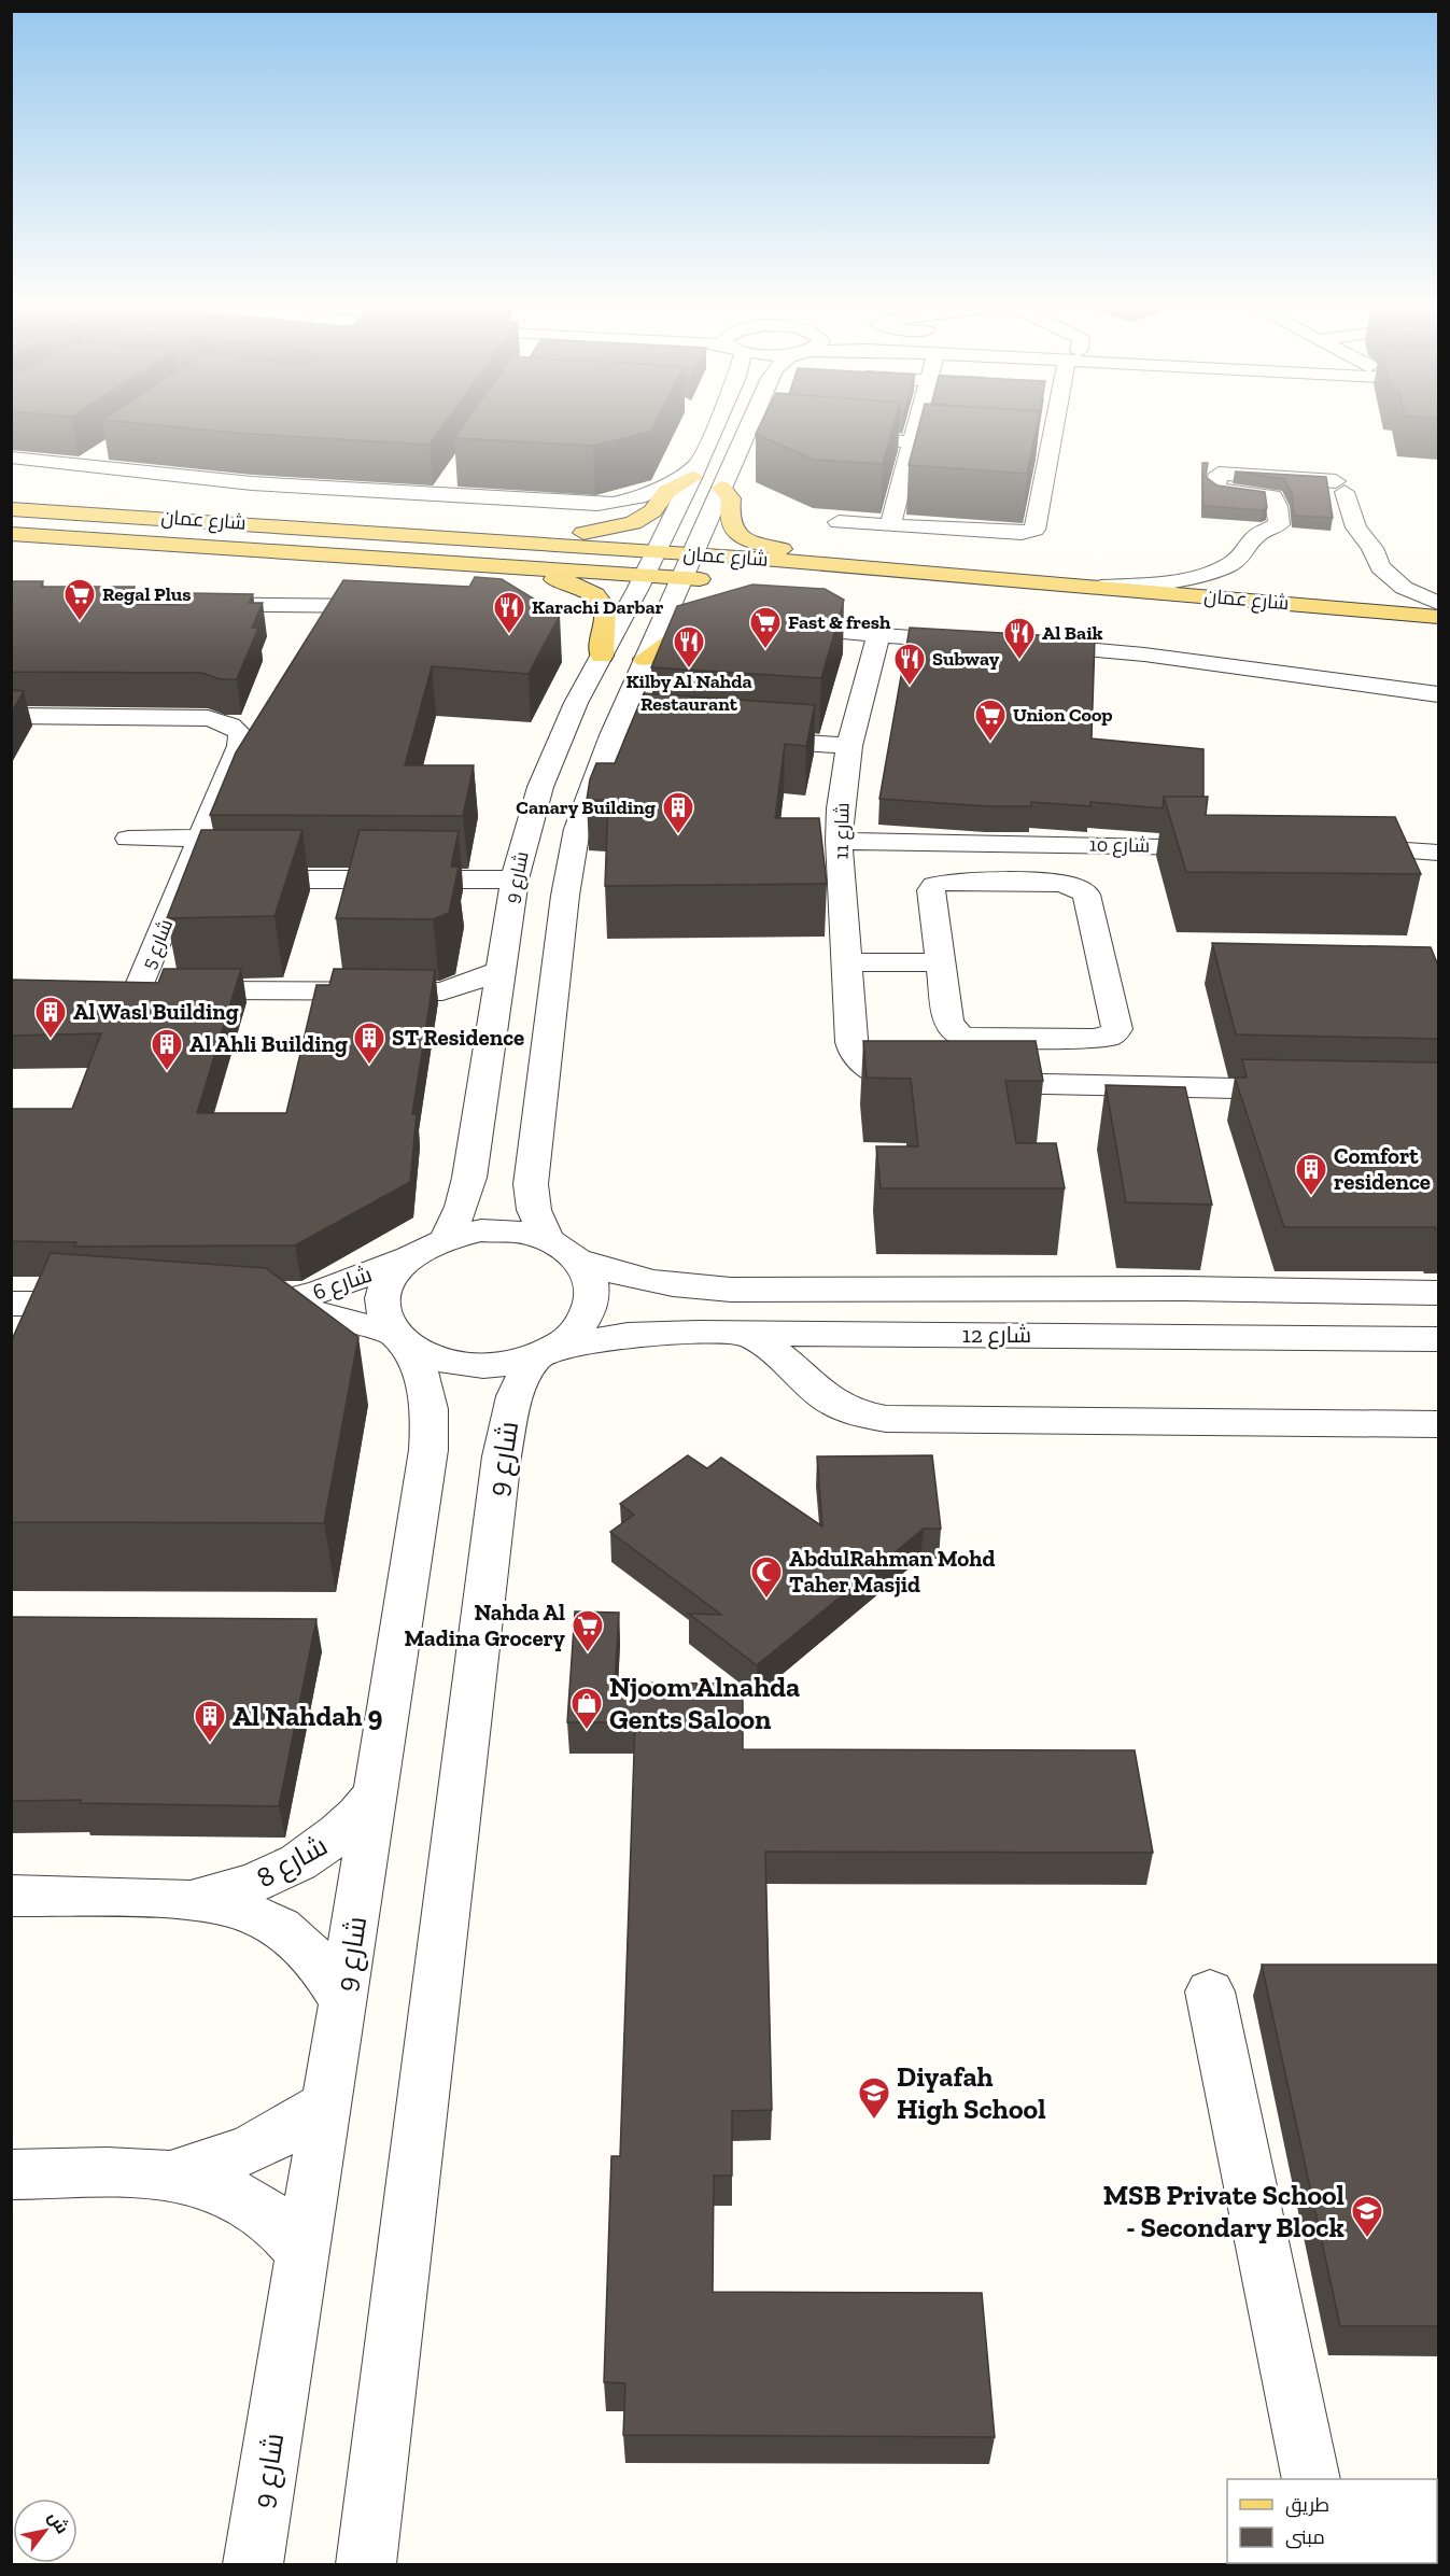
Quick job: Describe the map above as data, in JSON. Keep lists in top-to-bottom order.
{
  "streets": {
    "main road": ["شارع عمان"],
    "street": [
      "شارع 11",
      "شارع 10",
      "شارع 9",
      "شارع 5",
      "شارع 6",
      "شارع 12",
      "شارع 8"
    ]
  },
  "crossings": [
    ["شارع عمان", "شارع 9"],
    ["شارع 11", "شارع 10"],
    ["شارع 9", "شارع 6"],
    ["شارع 9", "شارع 12"],
    ["شارع 9", "شارع 8"],
    ["شارع 6", "شارع 12"]
  ],
  "places": {
    "supermarket": [
      "Regal Plus",
      "Fast & fresh",
      "Union Coop",
      "Nahda Al Madina Grocery"
    ],
    "restaurant": [
      "Karachi Darbar",
      "Al Baik",
      "Kilby Al Nahda Restaurant",
      "Subway"
    ],
    "building": [
      "Canary Building",
      "Al Wasl Building",
      "ST Residence",
      "Al Ahli Building",
      "Comfort residence",
      "Al Nahdah 9"
    ],
    "mosque": ["AbdulRahman Mohd Taher Masjid"],
    "shop": ["Njoom Alnahda Gents Saloon"],
    "school or university": ["Diyafah High School", "MSB Private School - Secondary Block"]
  },
  "legend": ["طريق", "مبنى"],
  "north": "top right"
}
